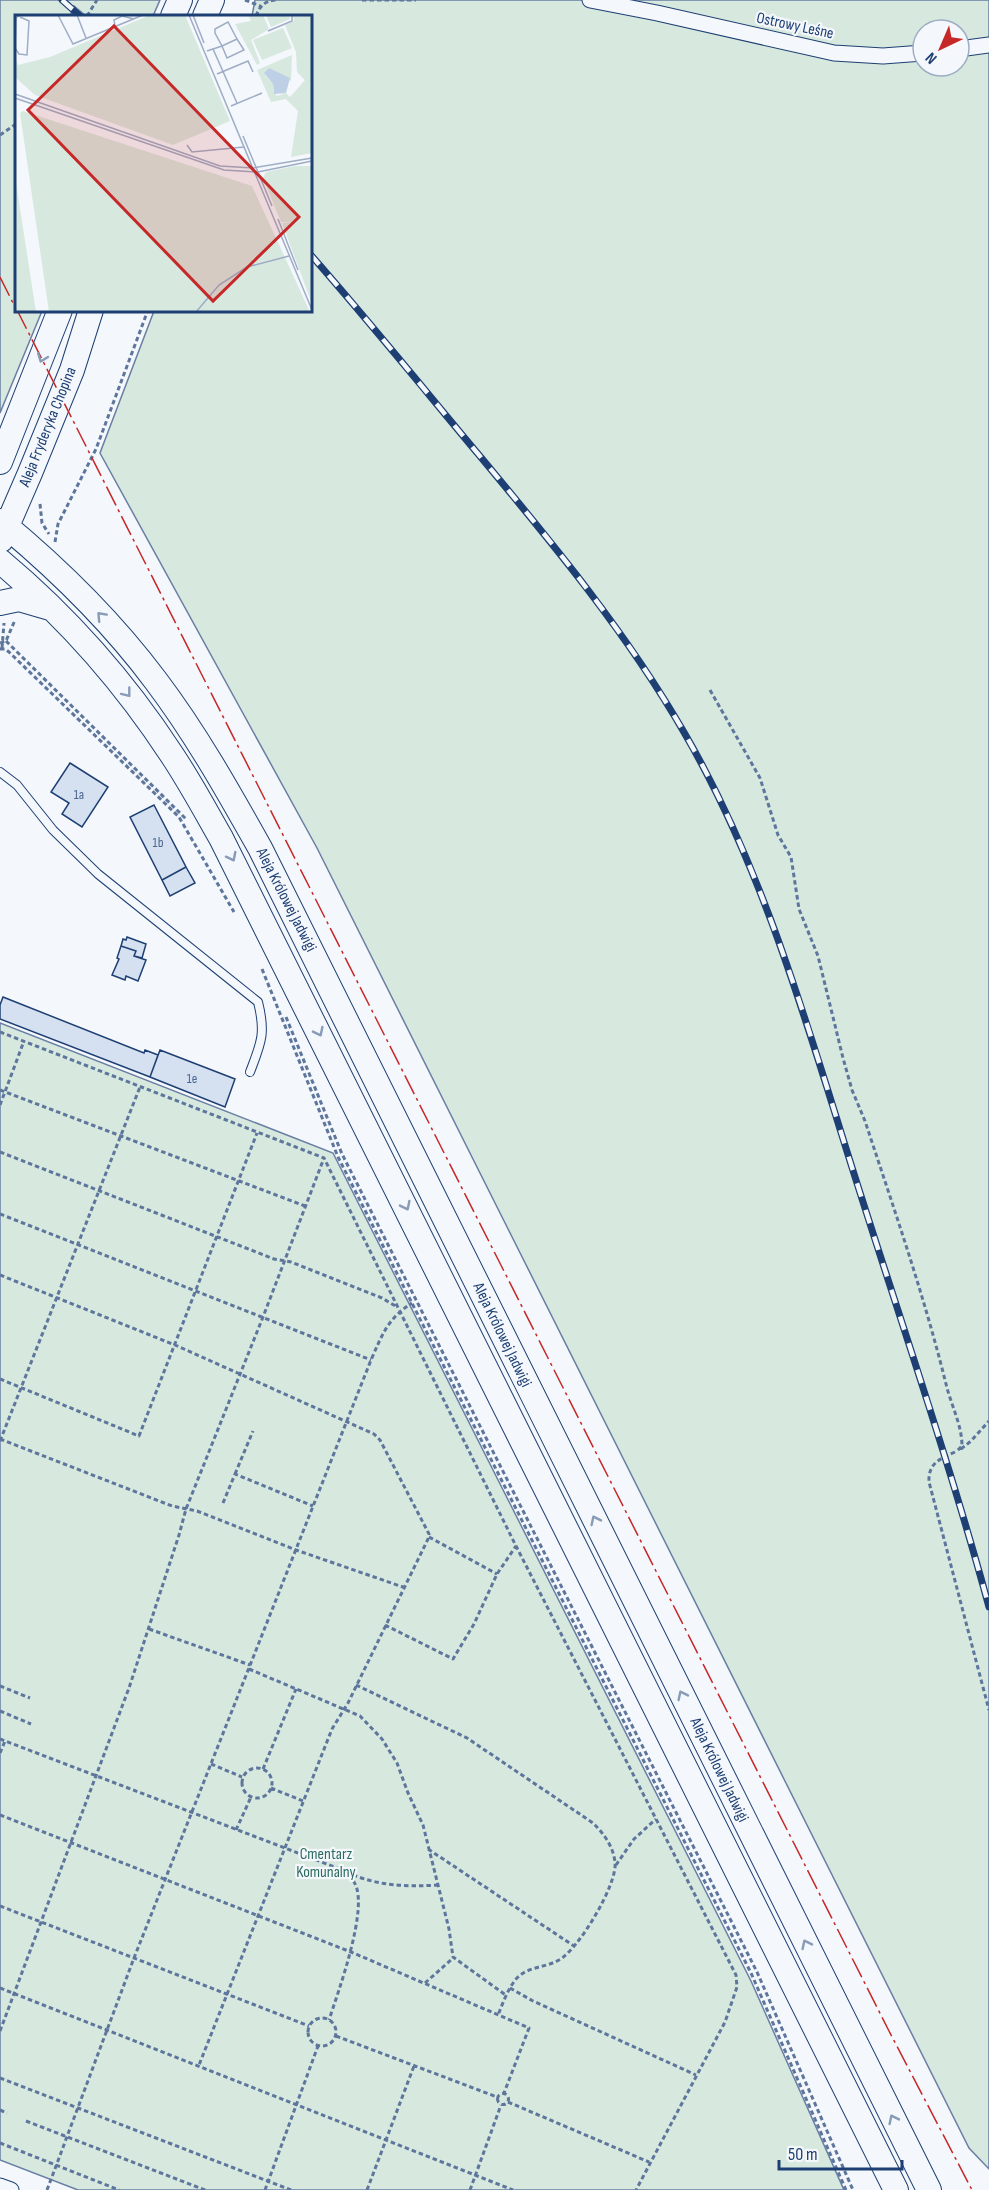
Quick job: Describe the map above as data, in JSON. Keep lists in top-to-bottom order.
{
  "streets": {
    "main road": ["Aleja Fryderyka Chopina", "Aleja Królowej Jadwigi"],
    "street": ["Ostrowy Leśne"]
  },
  "crossings": [
    ["Aleja Fryderyka Chopina", "Aleja Królowej Jadwigi"]
  ],
  "parks": ["Cmentarz Komunalny"],
  "house_numbers": ["1a", "1b", "1e"],
  "scale_bar": "50 m",
  "north": "bottom left"
}
